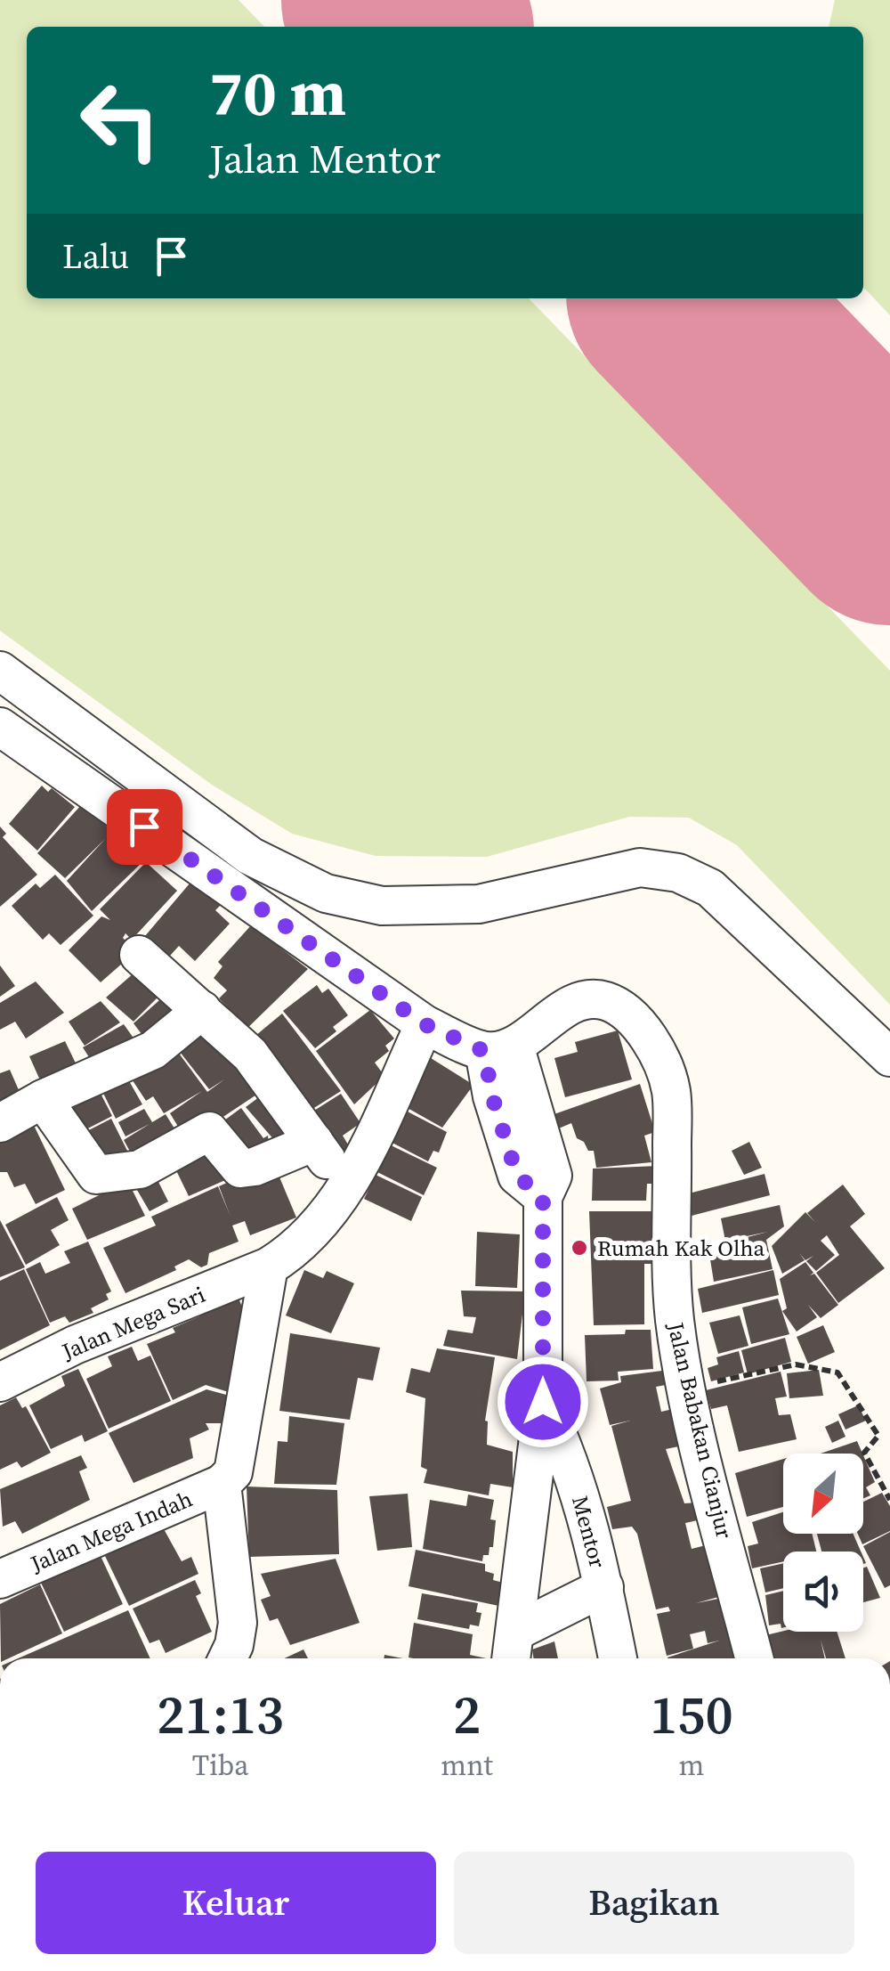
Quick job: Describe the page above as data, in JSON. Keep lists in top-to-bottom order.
{
  "streets": {
    "street": [
      "Jalan Mega Sari",
      "Jalan Babakan Cianjur",
      "Jalan Mega Indah",
      "Mentor"
    ]
  },
  "crossings": [
    ["Jalan Babakan Cianjur", "Mentor"]
  ],
  "places": ["Rumah Kak Olha"],
  "north": "bottom left",
  "page": {
    "turn": ["70 m", "Jalan Mentor"],
    "then": "Lalu",
    "eta": [
      "21:13",
      "Tiba",
      "2",
      "mnt",
      "150",
      "m"
    ],
    "buttons": ["Keluar", "Bagikan"]
  }
}
